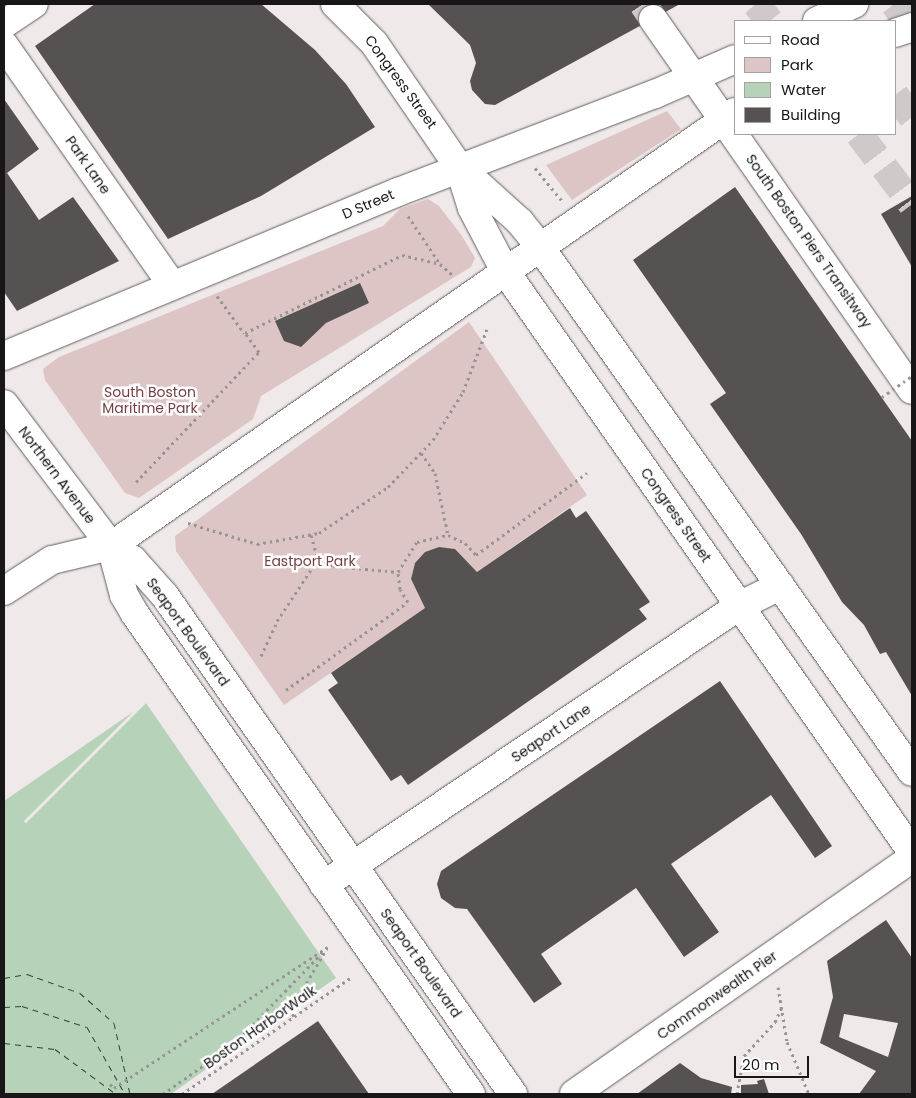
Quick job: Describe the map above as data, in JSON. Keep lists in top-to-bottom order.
{
  "streets": {
    "main road": [
      "Congress Street",
      "Park Lane",
      "D Street",
      "South Boston Piers Transitway",
      "Northern Avenue",
      "Seaport Boulevard",
      "Seaport Lane",
      "Commonwealth Pier"
    ],
    "path": ["Boston HarborWalk"]
  },
  "crossings": [
    ["Congress Street", "D Street"],
    ["Congress Street", "Seaport Lane"],
    ["Park Lane", "D Street"],
    ["D Street", "South Boston Piers Transitway"],
    ["Northern Avenue", "Seaport Boulevard"],
    ["Seaport Boulevard", "Seaport Lane"]
  ],
  "parks": ["South Boston Maritime Park", "Eastport Park"],
  "legend": [
    "Road",
    "Park",
    "Water",
    "Building"
  ],
  "scale_bar": "20 m"
}
